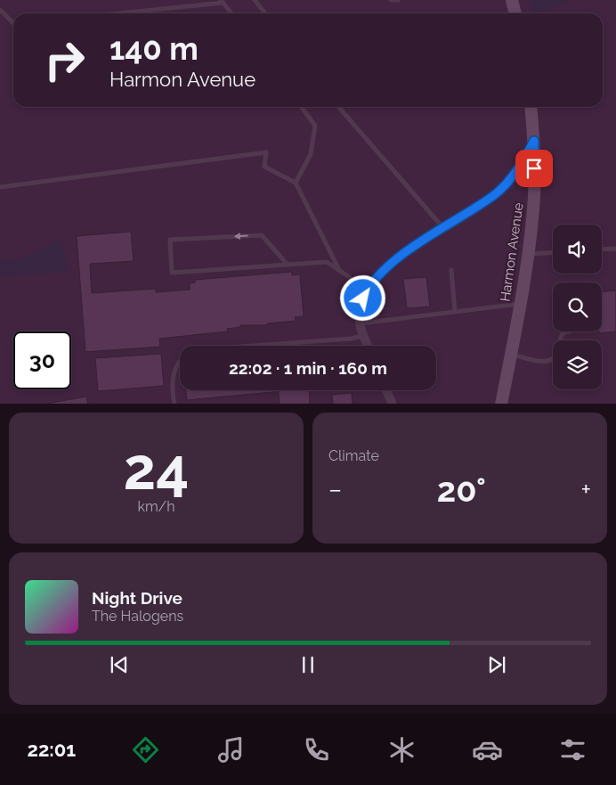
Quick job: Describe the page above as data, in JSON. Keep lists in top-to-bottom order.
{
  "streets": {
    "main road": ["Harmon Avenue"]
  },
  "page": {
    "turn": ["140 m", "Harmon Avenue"],
    "limit": "30",
    "trip": "22:02 · 1 min · 160 m",
    "tile": [
      ["24", "km/h"],
      "Climate"
    ],
    "heat": ["−", "20°", "+"],
    "song": ["Night Drive", "The Halogens"],
    "tabs": "22:01"
  }
}
